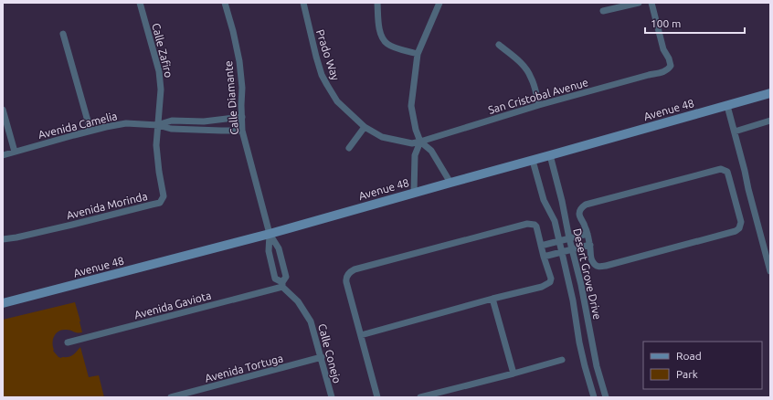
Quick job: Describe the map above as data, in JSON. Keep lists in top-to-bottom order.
{
  "streets": {
    "main road": ["Avenue 48"],
    "street": [
      "Calle Zafiro",
      "Prado Way",
      "San Cristobal Avenue",
      "Calle Diamante",
      "Avenida Camelia",
      "Avenida Morinda",
      "Desert Grove Drive",
      "Avenida Gaviota",
      "Calle Conejo",
      "Avenida Tortuga"
    ]
  },
  "crossings": [
    ["Calle Zafiro", "Avenida Camelia"],
    ["Calle Zafiro", "Avenida Morinda"],
    ["Prado Way", "San Cristobal Avenue"],
    ["Calle Diamante", "Avenue 48"],
    ["Calle Diamante", "Avenida Camelia"],
    ["Calle Diamante", "Calle Conejo"],
    ["Avenue 48", "Desert Grove Drive"],
    ["Avenue 48", "Calle Conejo"],
    ["Avenida Camelia", "Avenida Morinda"],
    ["Avenida Gaviota", "Calle Conejo"],
    ["Calle Conejo", "Avenida Tortuga"]
  ],
  "legend": ["Road", "Park"],
  "scale_bar": "100 m"
}
